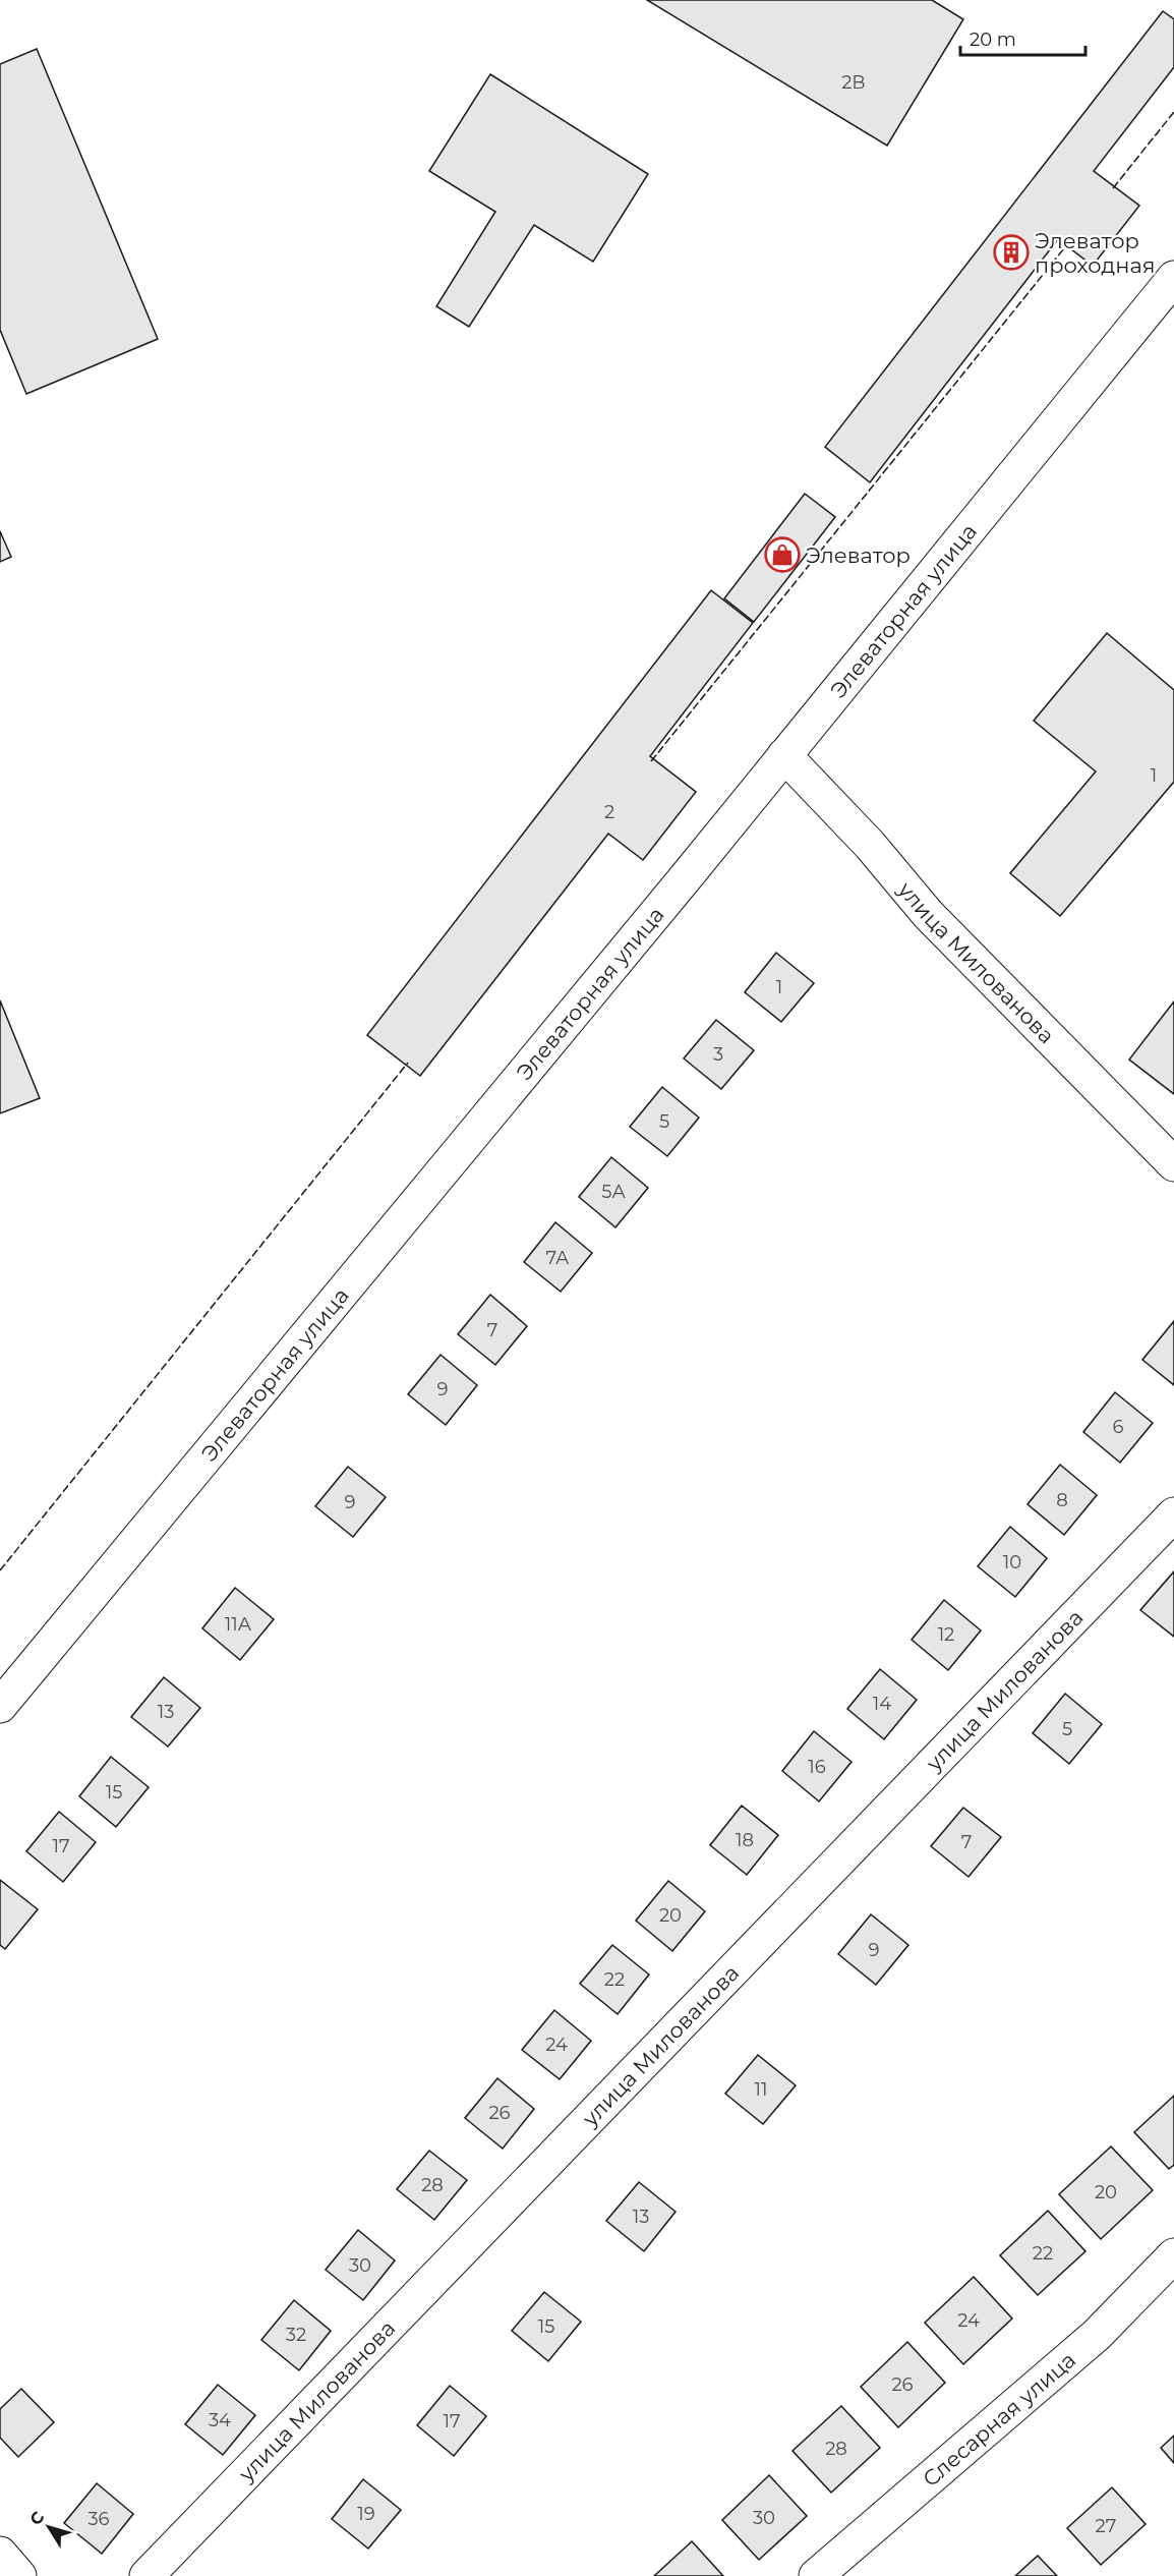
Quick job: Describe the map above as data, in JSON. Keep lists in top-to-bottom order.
{
  "streets": {
    "street": ["Элеваторная улица", "улица Милованова", "Слесарная улица"]
  },
  "crossings": [
    ["Элеваторная улица", "улица Милованова"]
  ],
  "places": {
    "building": ["Элеватор проходная"],
    "shop": ["Элеватор"]
  },
  "house_numbers": [
    "2В",
    "1",
    "2",
    "1",
    "3",
    "5",
    "5А",
    "7А",
    "7",
    "9",
    "6",
    "8",
    "9",
    "10",
    "11А",
    "12",
    "14",
    "13",
    "5",
    "16",
    "15",
    "18",
    "7",
    "17",
    "20",
    "9",
    "22",
    "24",
    "11",
    "26",
    "28",
    "20",
    "13",
    "22",
    "30",
    "24",
    "15",
    "32",
    "26",
    "34",
    "17",
    "28",
    "19",
    "30",
    "36",
    "27"
  ],
  "scale_bar": "20 m",
  "north": "top left"
}
